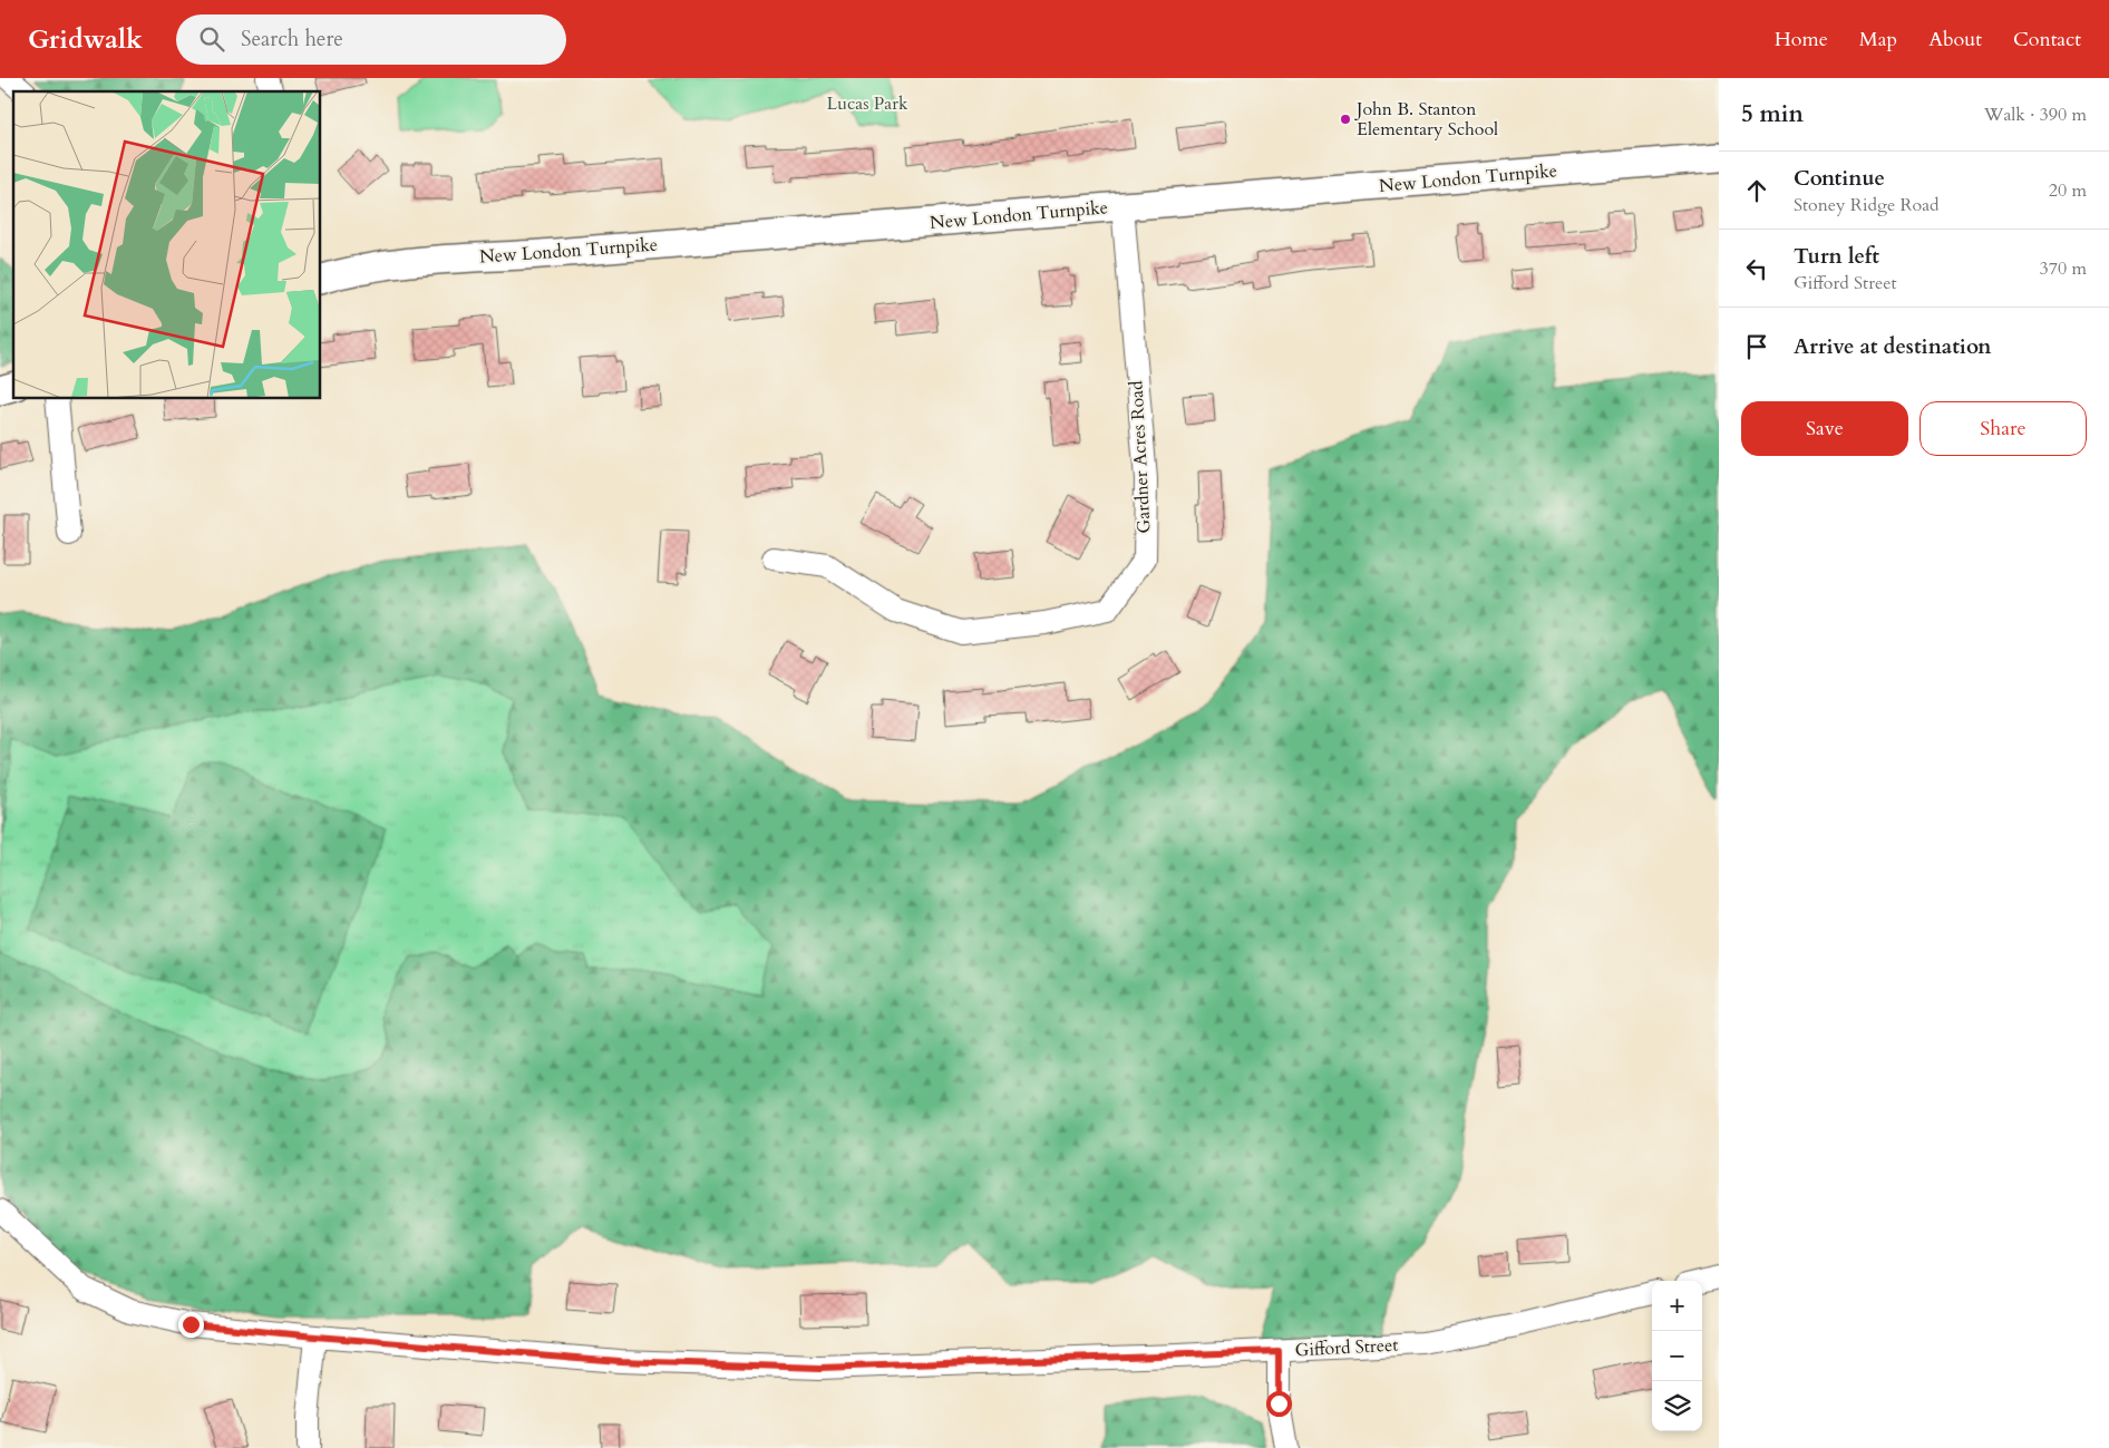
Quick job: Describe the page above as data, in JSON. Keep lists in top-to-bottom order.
{
  "streets": {
    "main road": ["New London Turnpike"],
    "street": ["Gardner Acres Road", "Gifford Street"]
  },
  "crossings": [
    ["New London Turnpike", "Gardner Acres Road"]
  ],
  "parks": ["Lucas Park"],
  "places": ["John B. Stanton Elementary School"],
  "page": {
    "header": "Gridwalk",
    "search": "Search here",
    "nav": [
      "Home",
      "Map",
      "About",
      "Contact"
    ],
    "heading": ["5 min", "Walk · 390 m"],
    "list": [
      ["Continue", "Stoney Ridge Road", "20 m"],
      ["Turn left", "Gifford Street", "370 m"],
      "Arrive at destination"
    ],
    "buttons": ["Save", "Share"],
    "map_buttons": ["+", "−"]
  }
}
